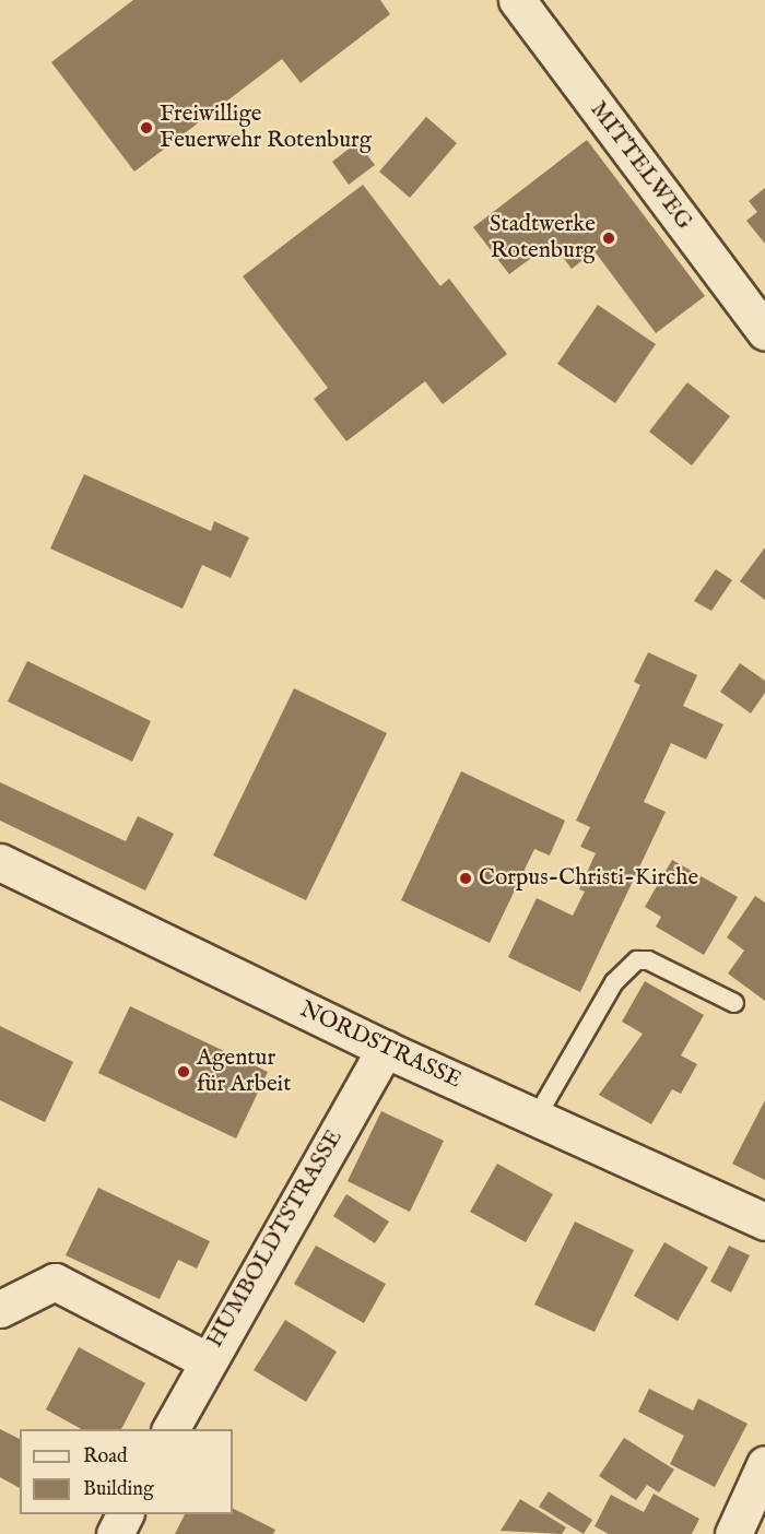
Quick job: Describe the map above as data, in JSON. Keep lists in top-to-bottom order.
{
  "streets": {
    "street": ["MITTELWEG", "NORDSTRASSE", "HUMBOLDTSTRASSE"]
  },
  "crossings": [
    ["NORDSTRASSE", "HUMBOLDTSTRASSE"]
  ],
  "places": [
    "Freiwillige Feuerwehr Rotenburg",
    "Stadtwerke Rotenburg",
    "Corpus-Christi-Kirche",
    "Agentur für Arbeit"
  ],
  "legend": ["Road", "Building"]
}
